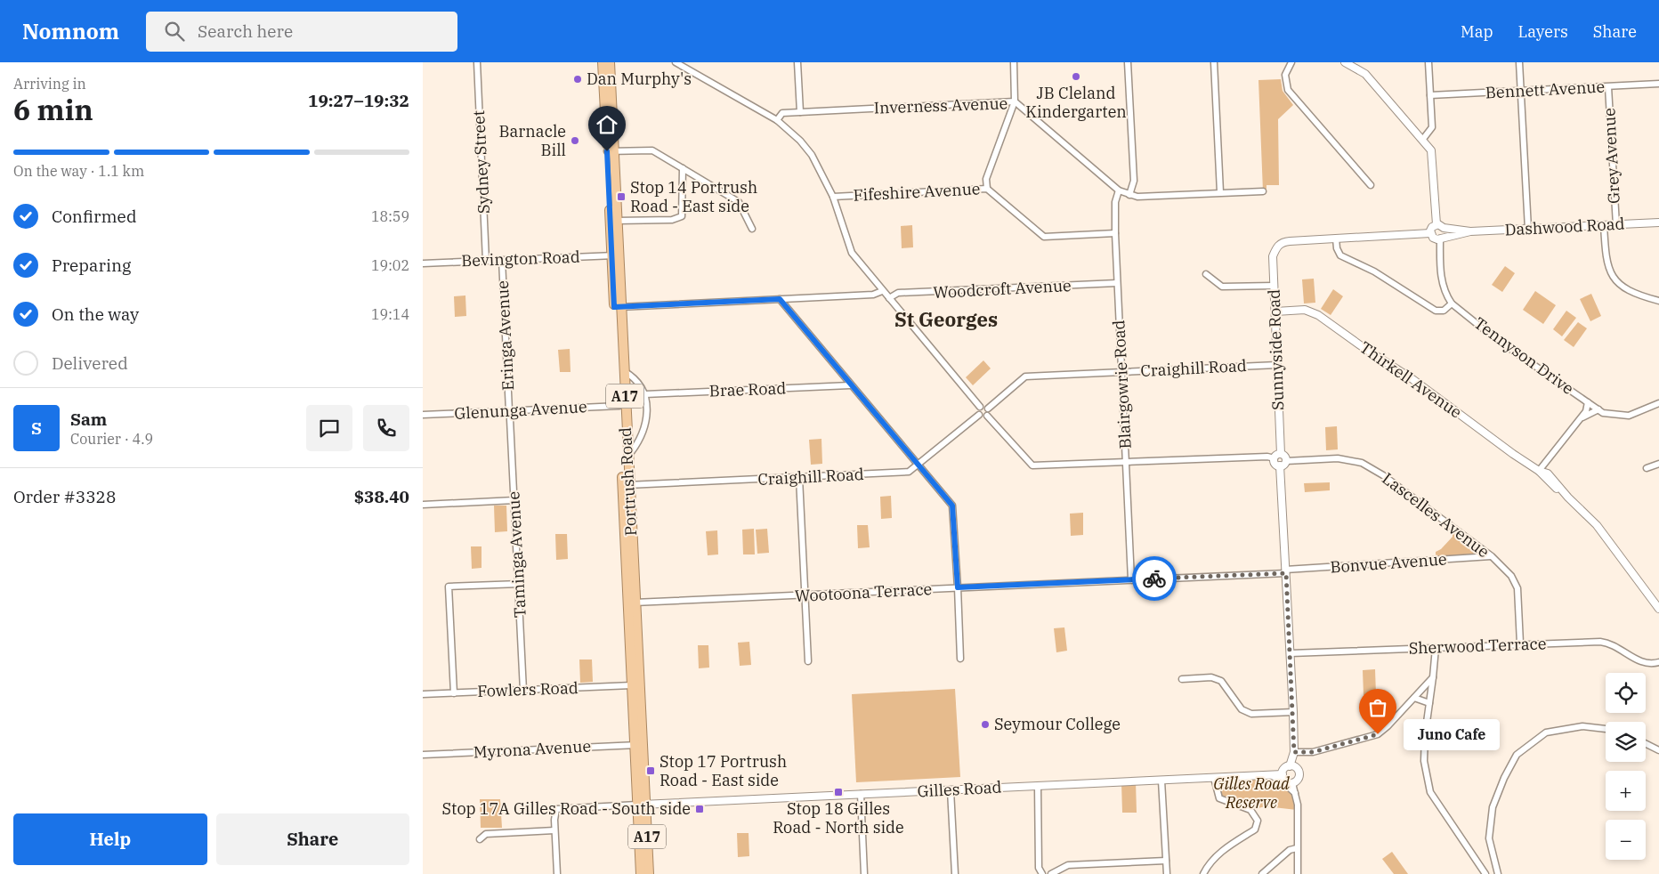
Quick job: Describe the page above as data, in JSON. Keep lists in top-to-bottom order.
{
  "streets": {
    "highway": ["A17", "Portrush Road"],
    "street": [
      "Bennett Avenue",
      "Inverness Avenue",
      "Grey Avenue",
      "Sydney Street",
      "Fifeshire Avenue",
      "Dashwood Road",
      "Bevington Road",
      "Woodcroft Avenue",
      "Eringa Avenue",
      "Sunnyside Road",
      "Tennyson Drive",
      "Craighill Road",
      "Thirkell Avenue",
      "Blairgowrie Road",
      "Brae Road",
      "Glenunga Avenue",
      "Lascelles Avenue",
      "Taminga Avenue",
      "Bonvue Avenue",
      "Wootoona Terrace",
      "Sherwood Terrace",
      "Fowlers Road",
      "Myrona Avenue",
      "Gilles Road"
    ]
  },
  "crossings": [
    ["Bennett Avenue", "Grey Avenue"],
    ["Inverness Avenue", "Blairgowrie Road"],
    ["Grey Avenue", "Dashwood Road"],
    ["Sydney Street", "Bevington Road"],
    ["Fifeshire Avenue", "Blairgowrie Road"],
    ["Bevington Road", "Eringa Avenue"],
    ["Bevington Road", "Portrush Road"],
    ["Woodcroft Avenue", "Blairgowrie Road"],
    ["Eringa Avenue", "Glenunga Avenue"],
    ["Sunnyside Road", "Craighill Road"],
    ["Sunnyside Road", "Thirkell Avenue"],
    ["Sunnyside Road", "Lascelles Avenue"],
    ["Craighill Road", "Blairgowrie Road"],
    ["Craighill Road", "Portrush Road"],
    ["Blairgowrie Road", "Wootoona Terrace"],
    ["Brae Road", "Portrush Road"],
    ["Glenunga Avenue", "Portrush Road"],
    ["Portrush Road", "Wootoona Terrace"],
    ["Portrush Road", "Fowlers Road"],
    ["Portrush Road", "Myrona Avenue"],
    ["Portrush Road", "Gilles Road"],
    ["Lascelles Avenue", "Bonvue Avenue"],
    ["Lascelles Avenue", "Sherwood Terrace"],
    ["Taminga Avenue", "Fowlers Road"],
    ["Bonvue Avenue", "Wootoona Terrace"]
  ],
  "districts": ["St Georges"],
  "parks": ["Gilles Road Reserve"],
  "places": {
    "other": [
      "JB Cleland Kindergarten",
      "Dan Murphy's",
      "Barnacle Bill",
      "Seymour College",
      "Juno Cafe"
    ],
    "transit": [
      "Stop 14 Portrush Road - East side",
      "Stop 17 Portrush Road - East side",
      "Stop 18 Gilles Road - North side",
      "Stop 17A Gilles Road - South side"
    ]
  },
  "page": {
    "header": "Nomnom",
    "search": "Search here",
    "nav": ["Map", "Layers", "Share"],
    "heading": ["6 min", "Arriving in", "19:27–19:32"],
    "panel": [
      "Sam",
      "Courier · 4.9",
      "Order #3328",
      "$38.40"
    ],
    "bar": "On the way · 1.1 km",
    "list": [
      ["Confirmed", "18:59"],
      ["Preparing", "19:02"],
      ["On the way", "19:14"],
      "Delivered"
    ],
    "round": "S",
    "map_buttons": ["+", "−"],
    "bubble": "Juno Cafe",
    "buttons": ["Help", "Share"]
  }
}
